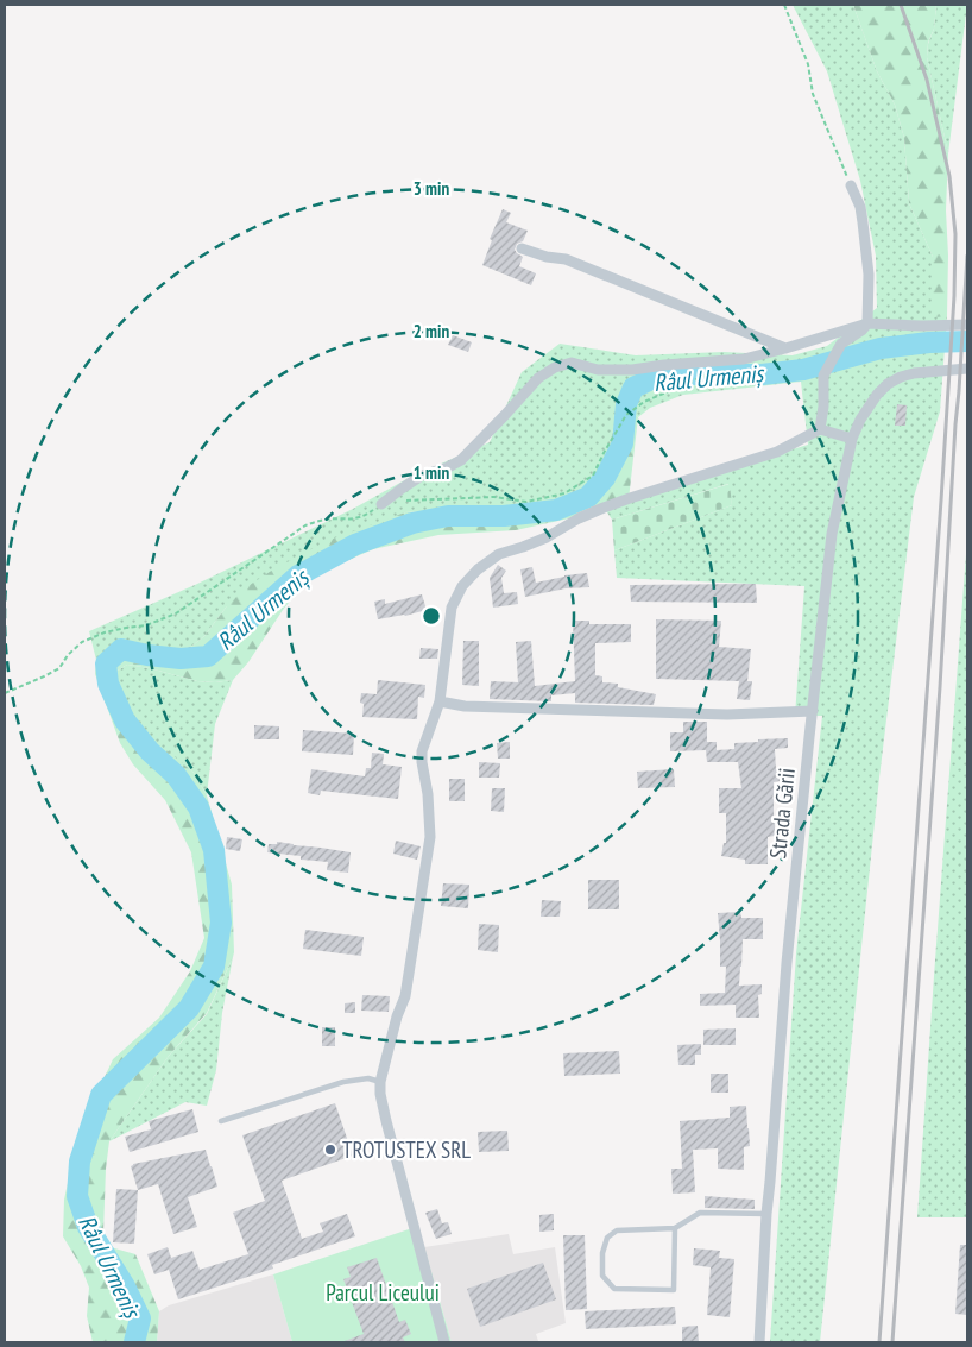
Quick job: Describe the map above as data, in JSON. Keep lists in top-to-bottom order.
{
  "streets": {
    "street": ["Strada Gării"]
  },
  "water": ["Râul Urmeniș"],
  "parks": ["Parcul Liceului"],
  "places": ["TROTUSTEX SRL"],
  "rings": ["3 min", "2 min", "1 min"]
}
